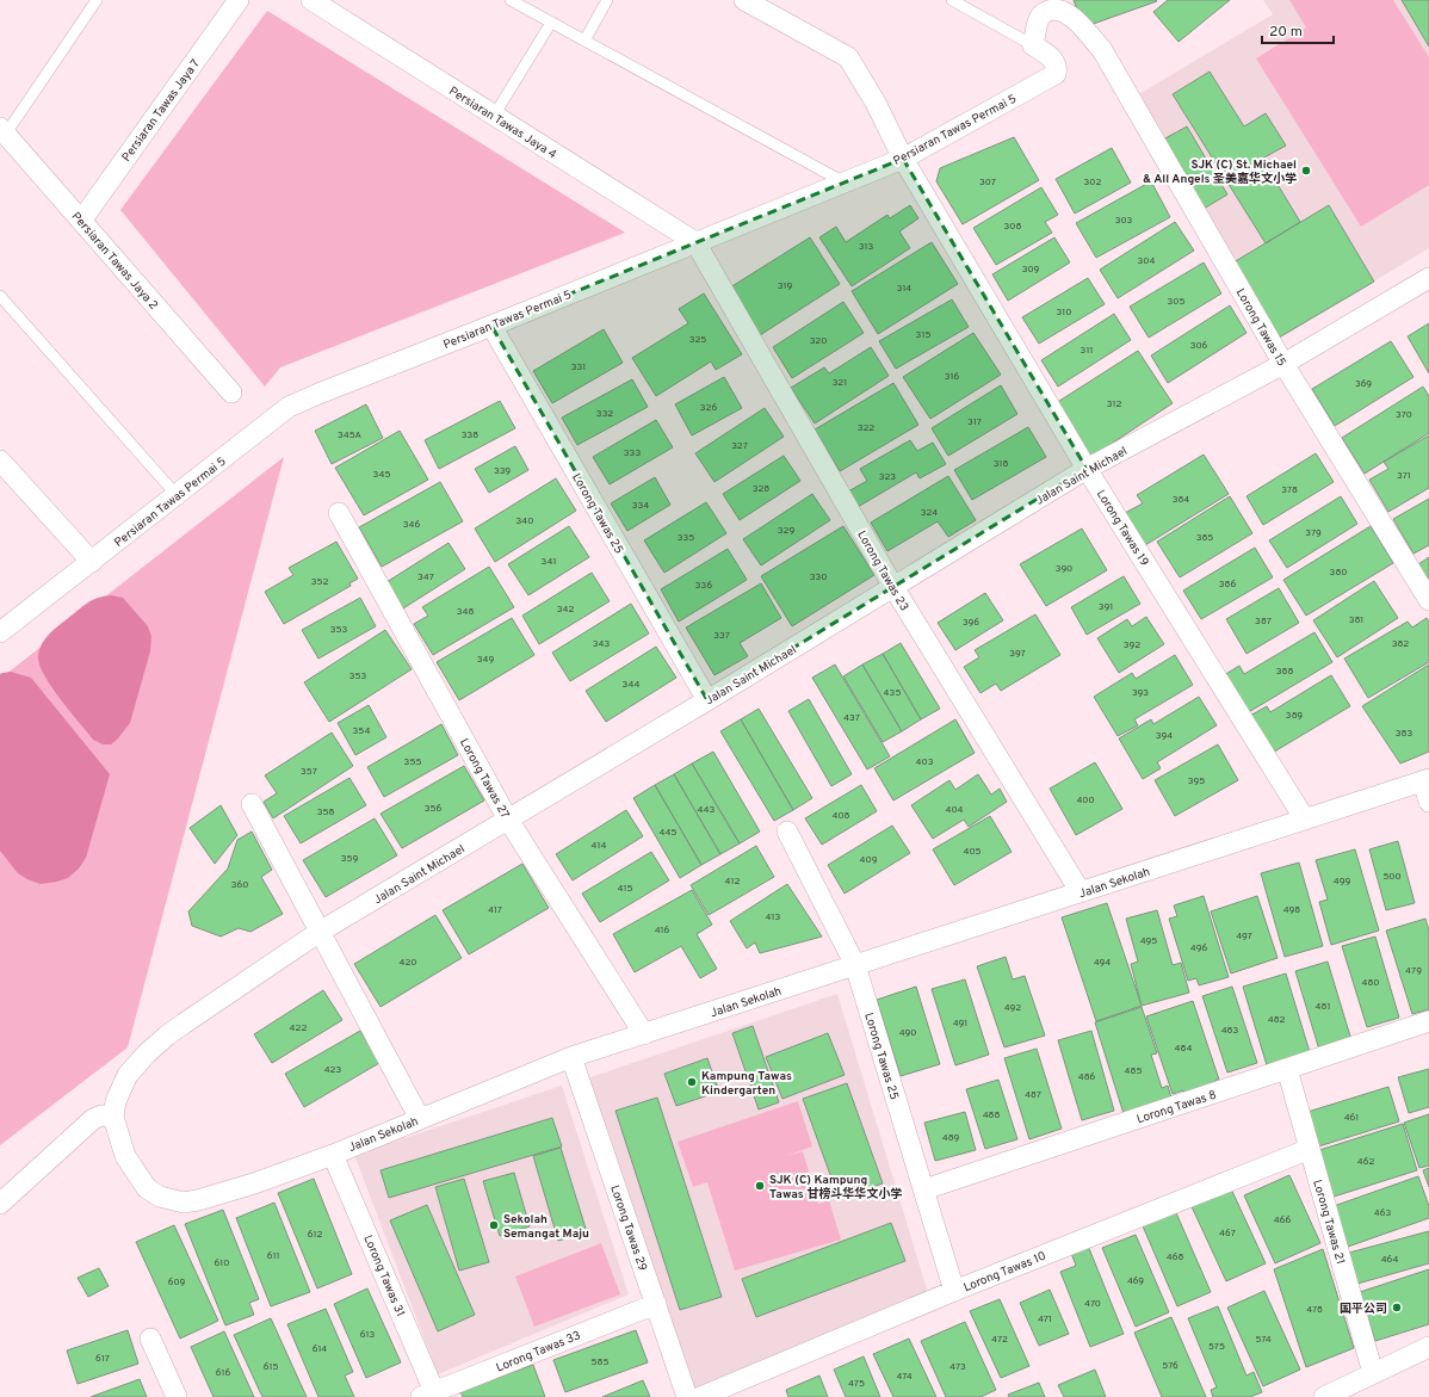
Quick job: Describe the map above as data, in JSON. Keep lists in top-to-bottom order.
{
  "streets": {
    "street": [
      "Persiaran Tawas Jaya 7",
      "Persiaran Tawas Jaya 4",
      "Persiaran Tawas Permai 5",
      "Persiaran Tawas Jaya 2",
      "Lorong Tawas 15",
      "Jalan Saint Michael",
      "Lorong Tawas 25",
      "Lorong Tawas 19",
      "Lorong Tawas 23",
      "Lorong Tawas 27",
      "Jalan Sekolah",
      "Lorong Tawas 8",
      "Lorong Tawas 21",
      "Lorong Tawas 29",
      "Lorong Tawas 10",
      "Lorong Tawas 31",
      "Lorong Tawas 33"
    ]
  },
  "crossings": [
    ["Persiaran Tawas Jaya 7", "Persiaran Tawas Jaya 2"],
    ["Persiaran Tawas Jaya 4", "Persiaran Tawas Permai 5"],
    ["Persiaran Tawas Jaya 4", "Lorong Tawas 23"],
    ["Persiaran Tawas Permai 5", "Lorong Tawas 15"],
    ["Persiaran Tawas Permai 5", "Lorong Tawas 25"],
    ["Persiaran Tawas Permai 5", "Lorong Tawas 19"],
    ["Persiaran Tawas Permai 5", "Lorong Tawas 23"],
    ["Lorong Tawas 15", "Jalan Saint Michael"],
    ["Jalan Saint Michael", "Lorong Tawas 25"],
    ["Jalan Saint Michael", "Lorong Tawas 19"],
    ["Jalan Saint Michael", "Lorong Tawas 23"],
    ["Jalan Saint Michael", "Lorong Tawas 27"],
    ["Jalan Saint Michael", "Jalan Sekolah"],
    ["Lorong Tawas 25", "Jalan Sekolah"],
    ["Lorong Tawas 25", "Lorong Tawas 8"],
    ["Lorong Tawas 25", "Lorong Tawas 10"],
    ["Lorong Tawas 19", "Jalan Sekolah"],
    ["Lorong Tawas 23", "Jalan Sekolah"],
    ["Lorong Tawas 27", "Jalan Sekolah"],
    ["Jalan Sekolah", "Lorong Tawas 29"],
    ["Jalan Sekolah", "Lorong Tawas 31"],
    ["Lorong Tawas 8", "Lorong Tawas 21"],
    ["Lorong Tawas 21", "Lorong Tawas 10"],
    ["Lorong Tawas 29", "Lorong Tawas 33"],
    ["Lorong Tawas 31", "Lorong Tawas 33"]
  ],
  "places": [
    "SJK (C) St. Michael & All Angels 圣美嘉华文小学",
    "Kampung Tawas Kindergarten",
    "SJK (C) Kampung Tawas 甘榜斗华华文小学",
    "Sekolah Semangat Maju",
    "国平公司"
  ],
  "house_numbers": [
    "307",
    "302",
    "303",
    "308",
    "313",
    "304",
    "309",
    "319",
    "314",
    "305",
    "310",
    "315",
    "325",
    "320",
    "306",
    "311",
    "331",
    "316",
    "321",
    "369",
    "312",
    "326",
    "332",
    "370",
    "317",
    "322",
    "345A",
    "338",
    "327",
    "333",
    "318",
    "339",
    "345",
    "371",
    "323",
    "328",
    "378",
    "384",
    "334",
    "324",
    "340",
    "346",
    "329",
    "379",
    "335",
    "385",
    "341",
    "390",
    "380",
    "347",
    "330",
    "352",
    "386",
    "336",
    "391",
    "342",
    "348",
    "381",
    "387",
    "396",
    "353",
    "337",
    "343",
    "382",
    "392",
    "397",
    "349",
    "388",
    "353",
    "344",
    "435",
    "393",
    "389",
    "437",
    "354",
    "383",
    "394",
    "355",
    "403",
    "357",
    "395",
    "400",
    "356",
    "443",
    "404",
    "358",
    "408",
    "445",
    "414",
    "405",
    "359",
    "409",
    "500",
    "412",
    "499",
    "360",
    "415",
    "417",
    "498",
    "413",
    "416",
    "497",
    "495",
    "496",
    "420",
    "494",
    "479",
    "480",
    "481",
    "492",
    "482",
    "491",
    "422",
    "483",
    "490",
    "484",
    "423",
    "485",
    "486",
    "487",
    "488",
    "461",
    "489",
    "462",
    "463",
    "466",
    "467",
    "612",
    "611",
    "468",
    "464",
    "610",
    "469",
    "609",
    "470",
    "478",
    "471",
    "613",
    "472",
    "574",
    "575",
    "614",
    "617",
    "585",
    "576",
    "615",
    "473",
    "616",
    "474",
    "475"
  ],
  "scale_bar": "20 m"
}
